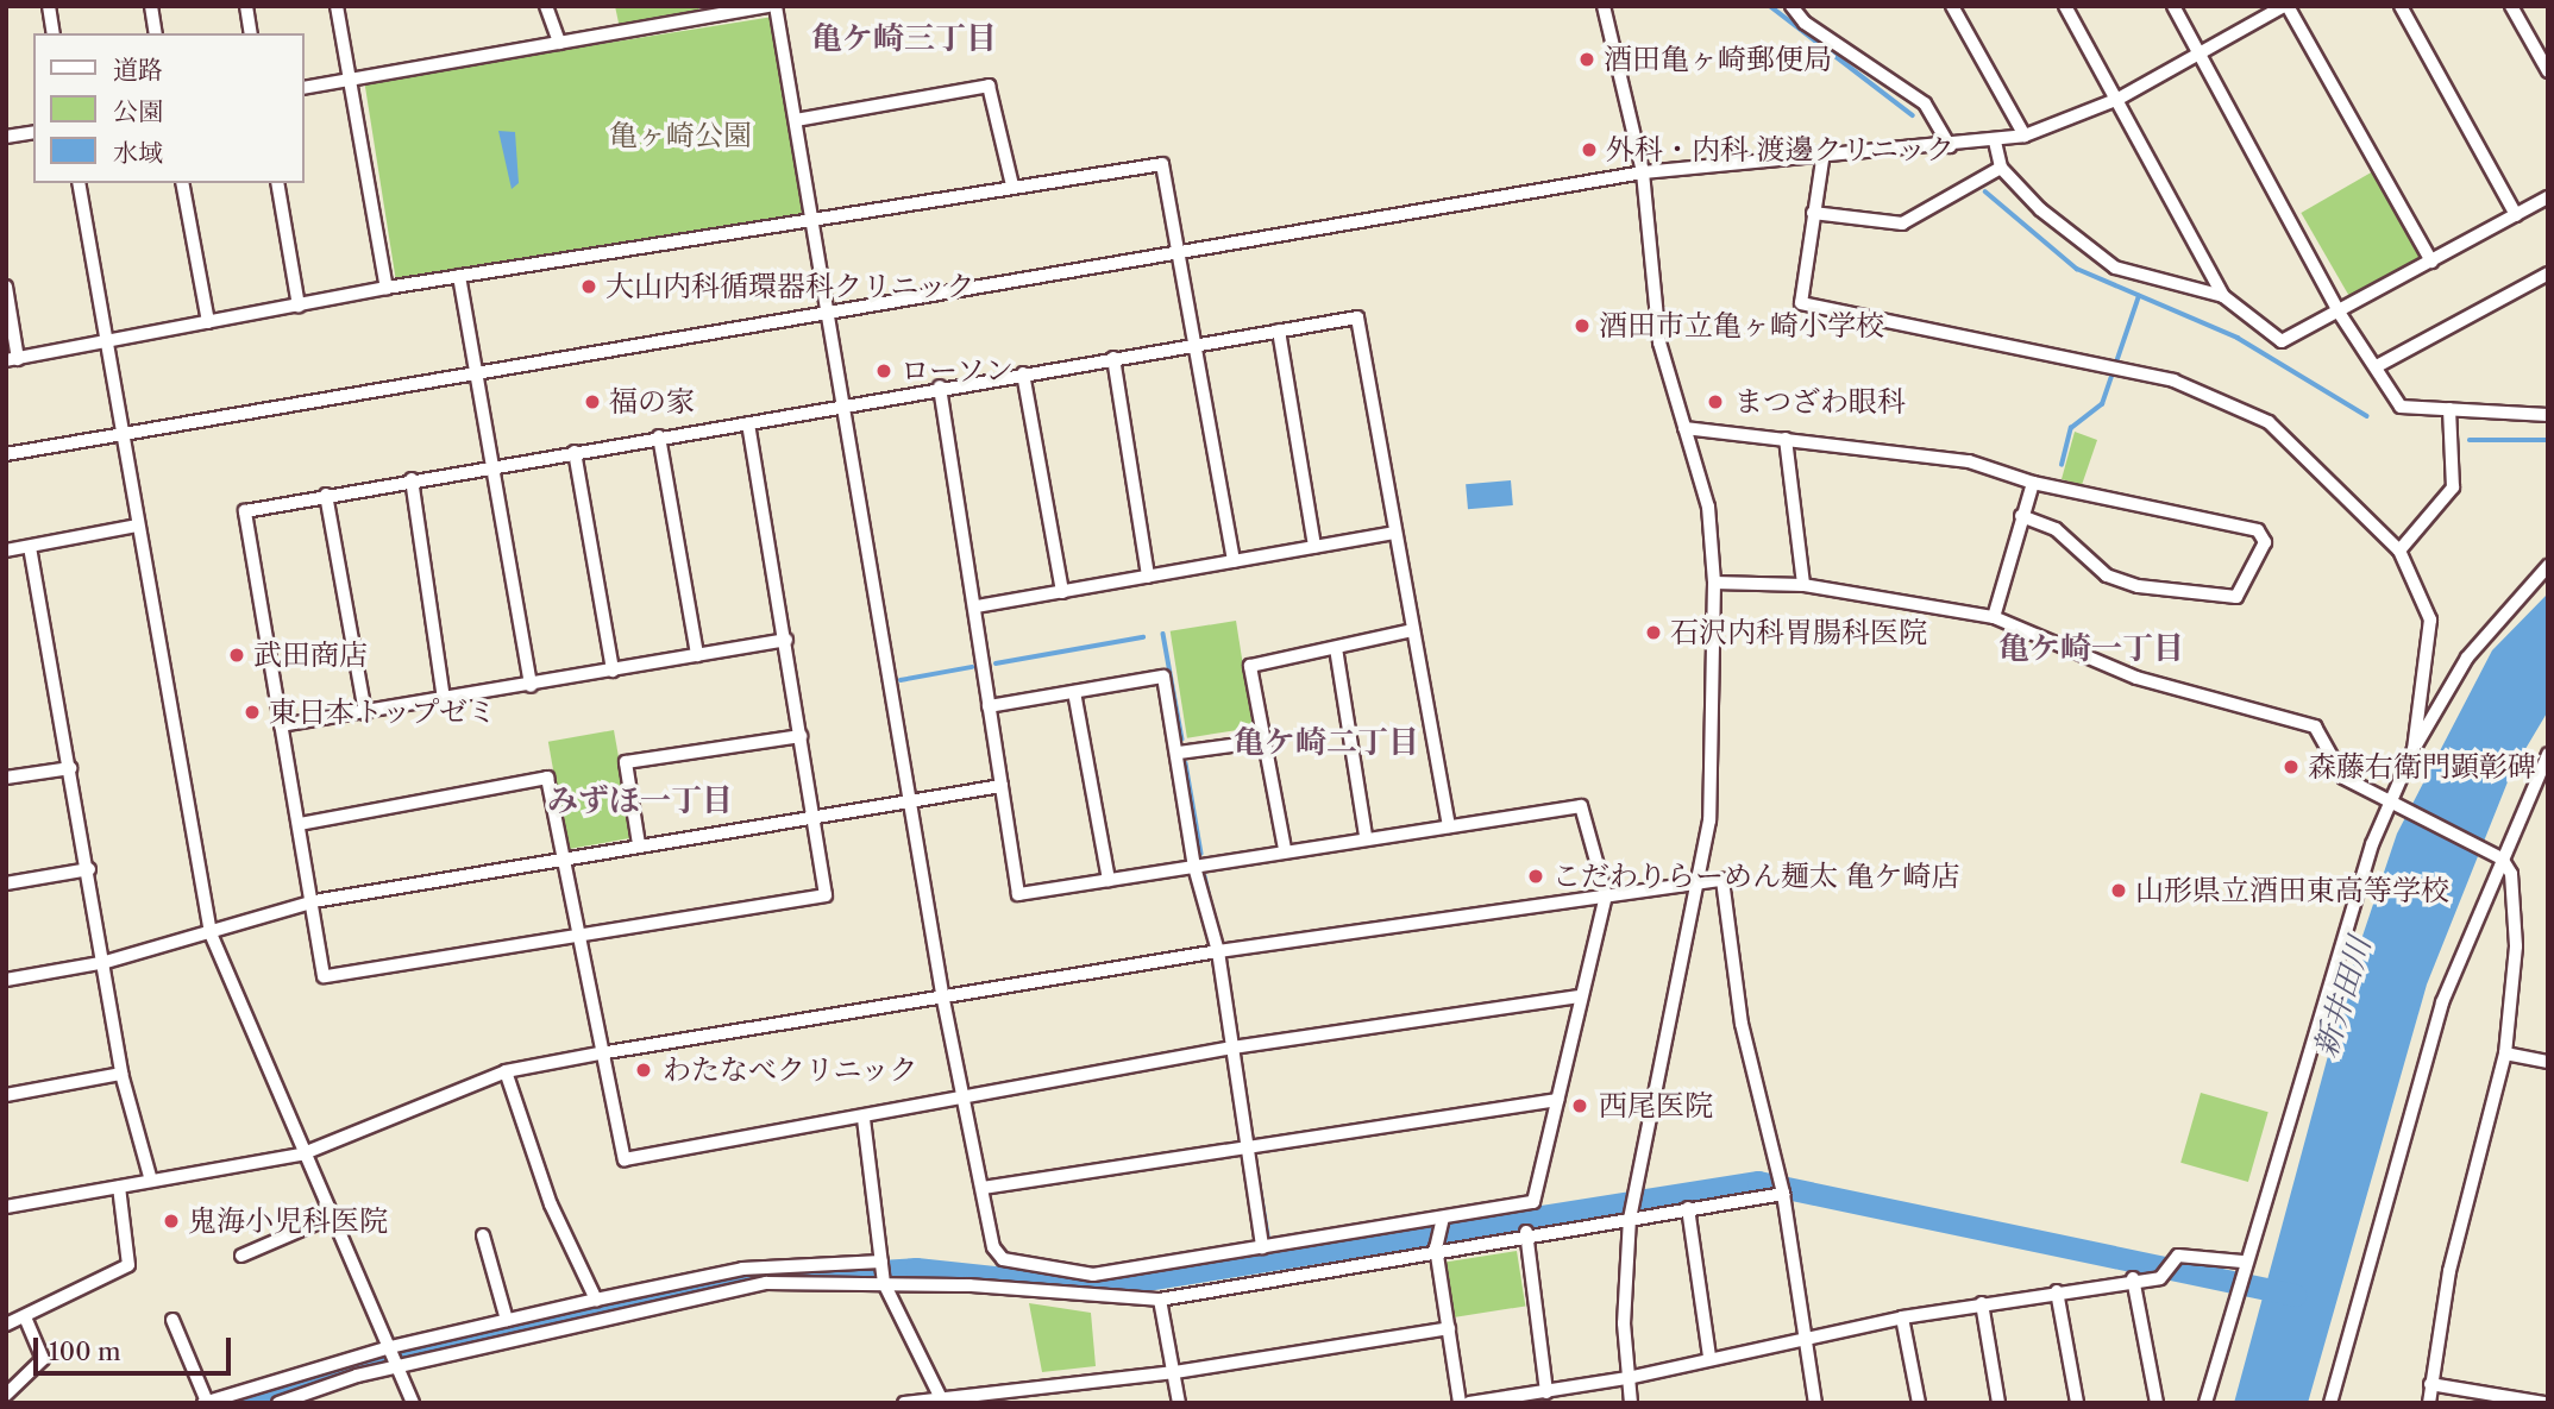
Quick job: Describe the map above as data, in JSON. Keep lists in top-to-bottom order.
{
  "districts": [
    "亀ケ崎三丁目",
    "亀ケ崎一丁目",
    "亀ケ崎二丁目",
    "みずほ一丁目"
  ],
  "water": ["新井田川"],
  "parks": ["亀ヶ崎公園"],
  "places": [
    "酒田亀ヶ崎郵便局",
    "外科・内科 渡邊クリニック",
    "大山内科循環器科クリニック",
    "酒田市立亀ヶ崎小学校",
    "ローソン",
    "福の家",
    "まつざわ眼科",
    "石沢内科胃腸科医院",
    "武田商店",
    "東日本トップゼミ",
    "森藤右衛門顕彰碑",
    "こだわりらーめん麺太 亀ケ崎店",
    "山形県立酒田東高等学校",
    "わたなべクリニック",
    "西尾医院",
    "鬼海小児科医院"
  ],
  "legend": ["道路", "公園", "水域"],
  "scale_bar": "100 m"
}
